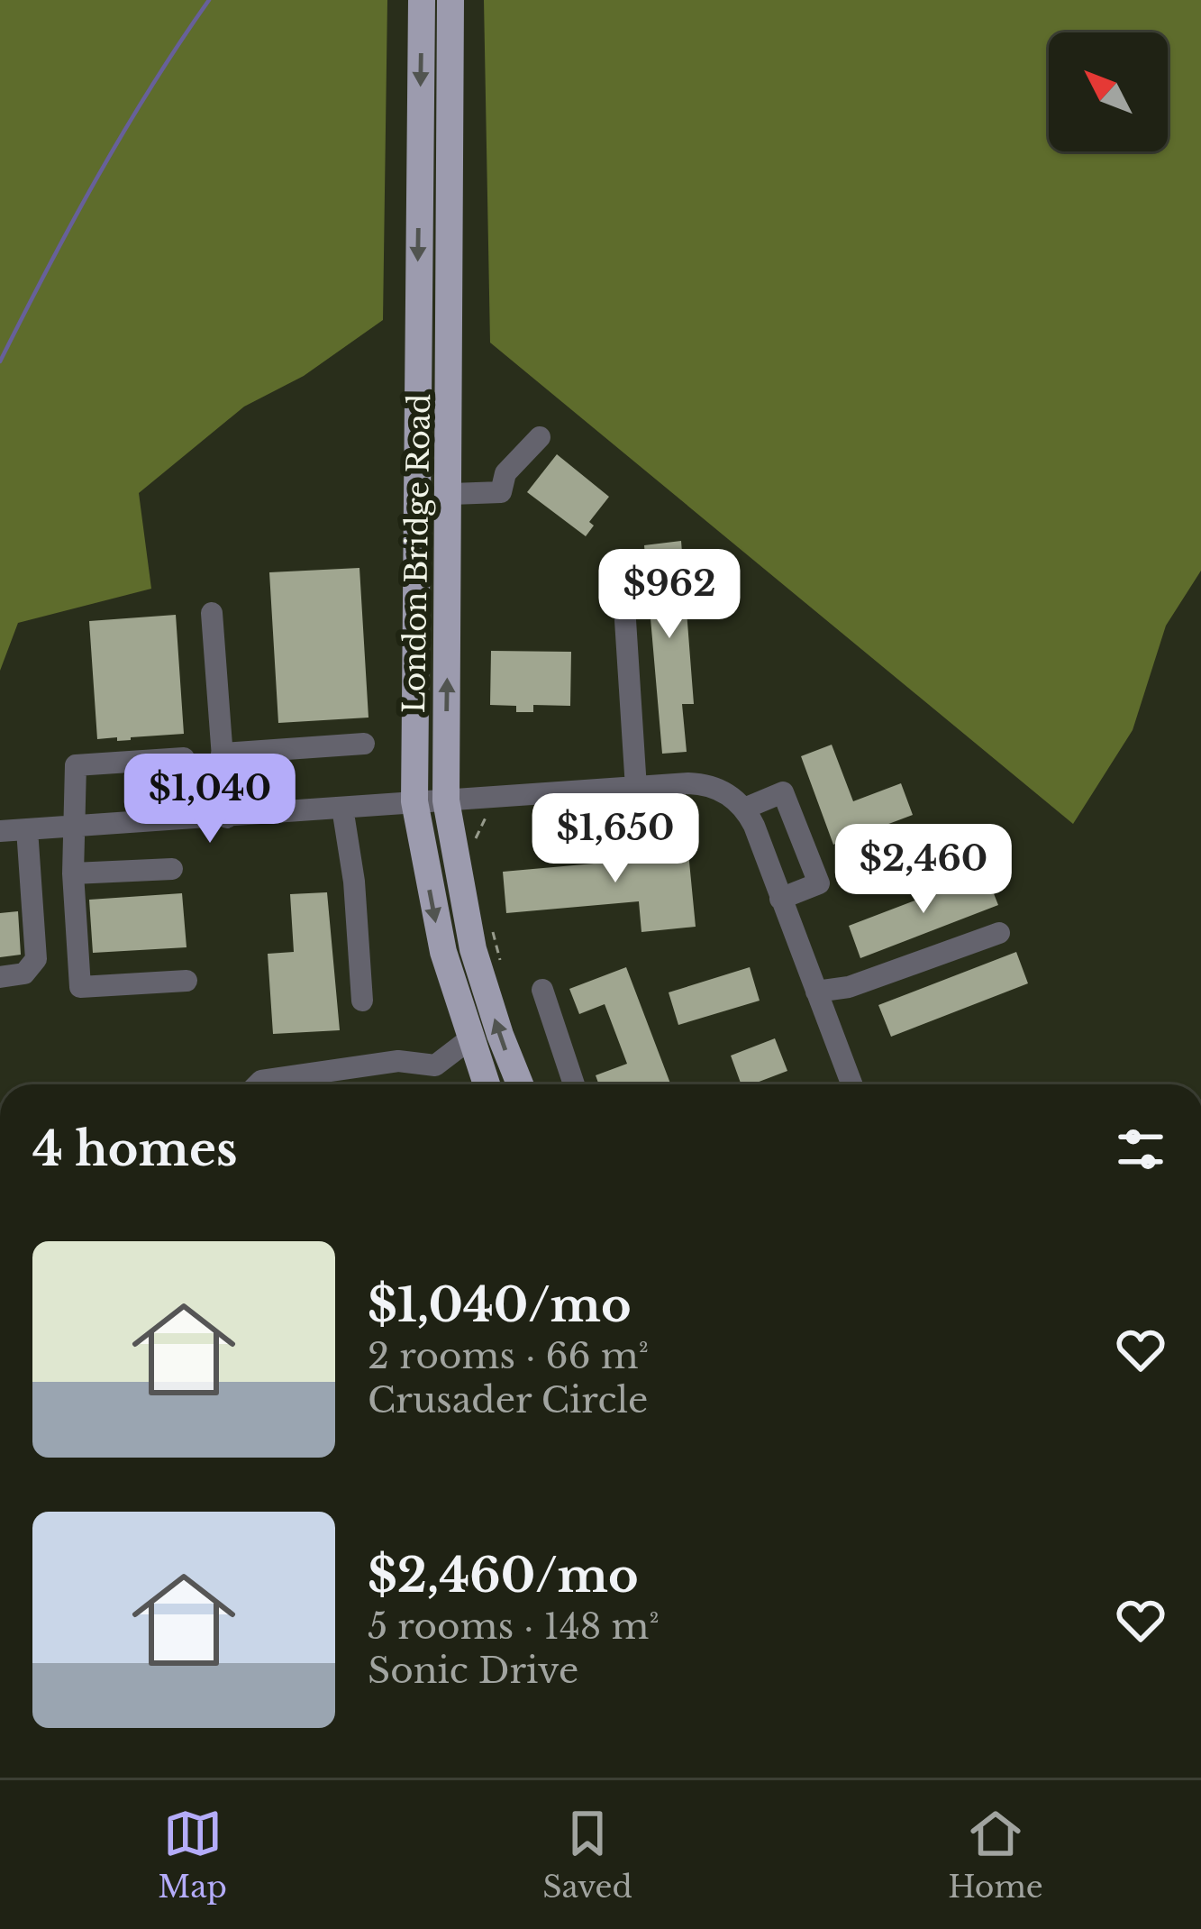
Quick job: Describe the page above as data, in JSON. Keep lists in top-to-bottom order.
{
  "streets": {
    "main road": ["London Bridge Road"]
  },
  "north": "top left",
  "page": {
    "price": [
      "$962",
      "$1,040",
      "$1,650",
      "$2,460"
    ],
    "heading": "4 homes",
    "list": [
      {
        "name": "$1,040/mo",
        "note": "2 rooms · 66 m² · Crusader Circle"
      },
      {
        "name": "$2,460/mo",
        "note": "5 rooms · 148 m² · Sonic Drive"
      }
    ],
    "tabs": ["Map", "Saved", "Home"]
  }
}
